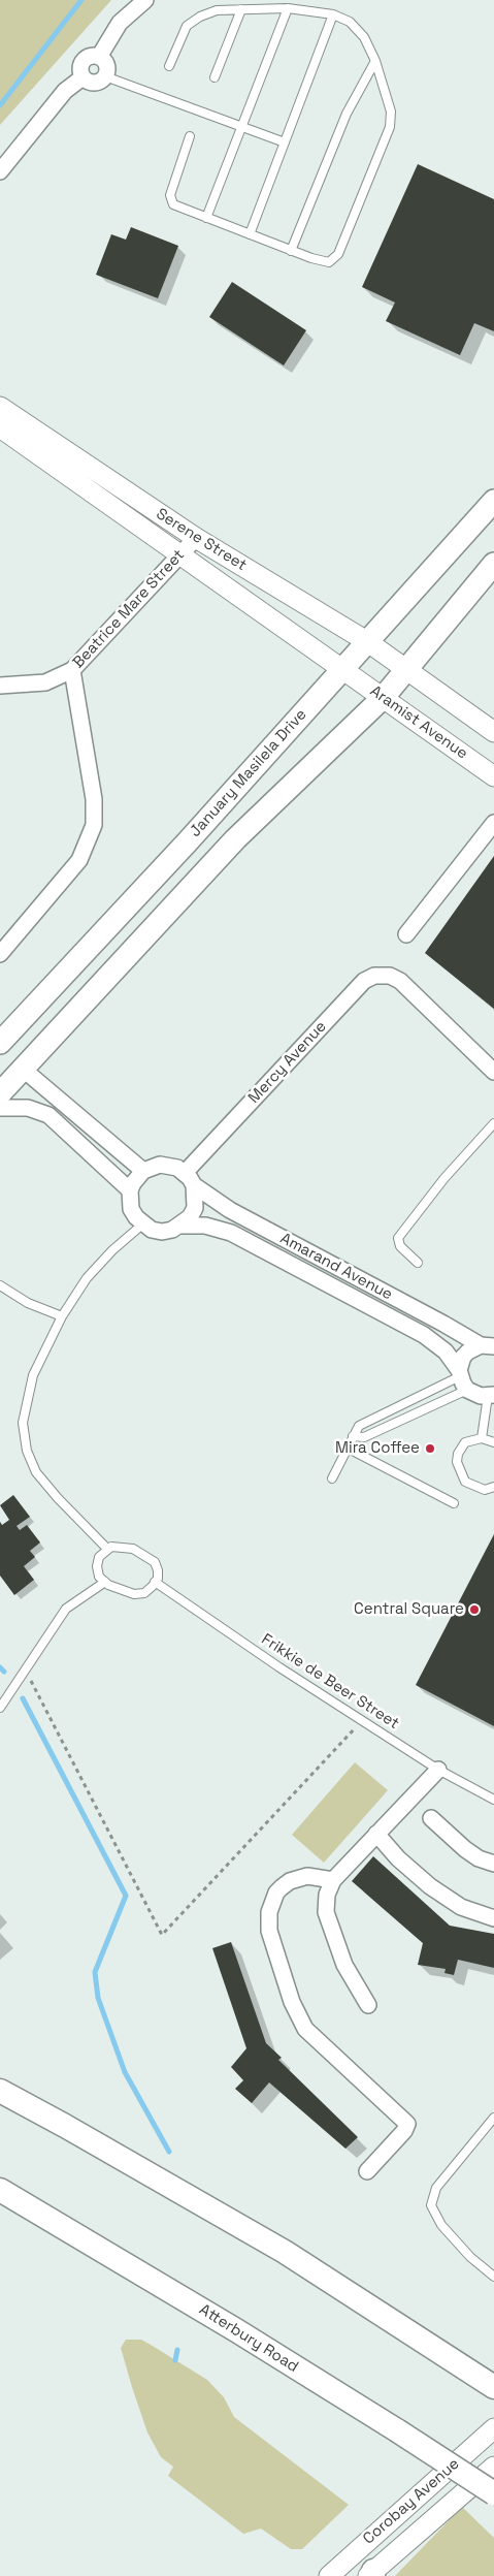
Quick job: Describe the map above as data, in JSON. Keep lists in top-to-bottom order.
{
  "streets": {
    "main road": ["January Masilela Drive", "Atterbury Road"],
    "street": [
      "Serene Street",
      "Beatrice Mare Street",
      "Aramist Avenue",
      "Mercy Avenue",
      "Amarand Avenue",
      "Corobay Avenue"
    ],
    "lane": ["Frikkie de Beer Street"]
  },
  "crossings": [
    ["Serene Street", "Beatrice Mare Street"],
    ["Serene Street", "Aramist Avenue"],
    ["Serene Street", "January Masilela Drive"],
    ["Aramist Avenue", "January Masilela Drive"],
    ["Mercy Avenue", "Amarand Avenue"]
  ],
  "places": ["Mira Coffee", "Central Square"]
}
